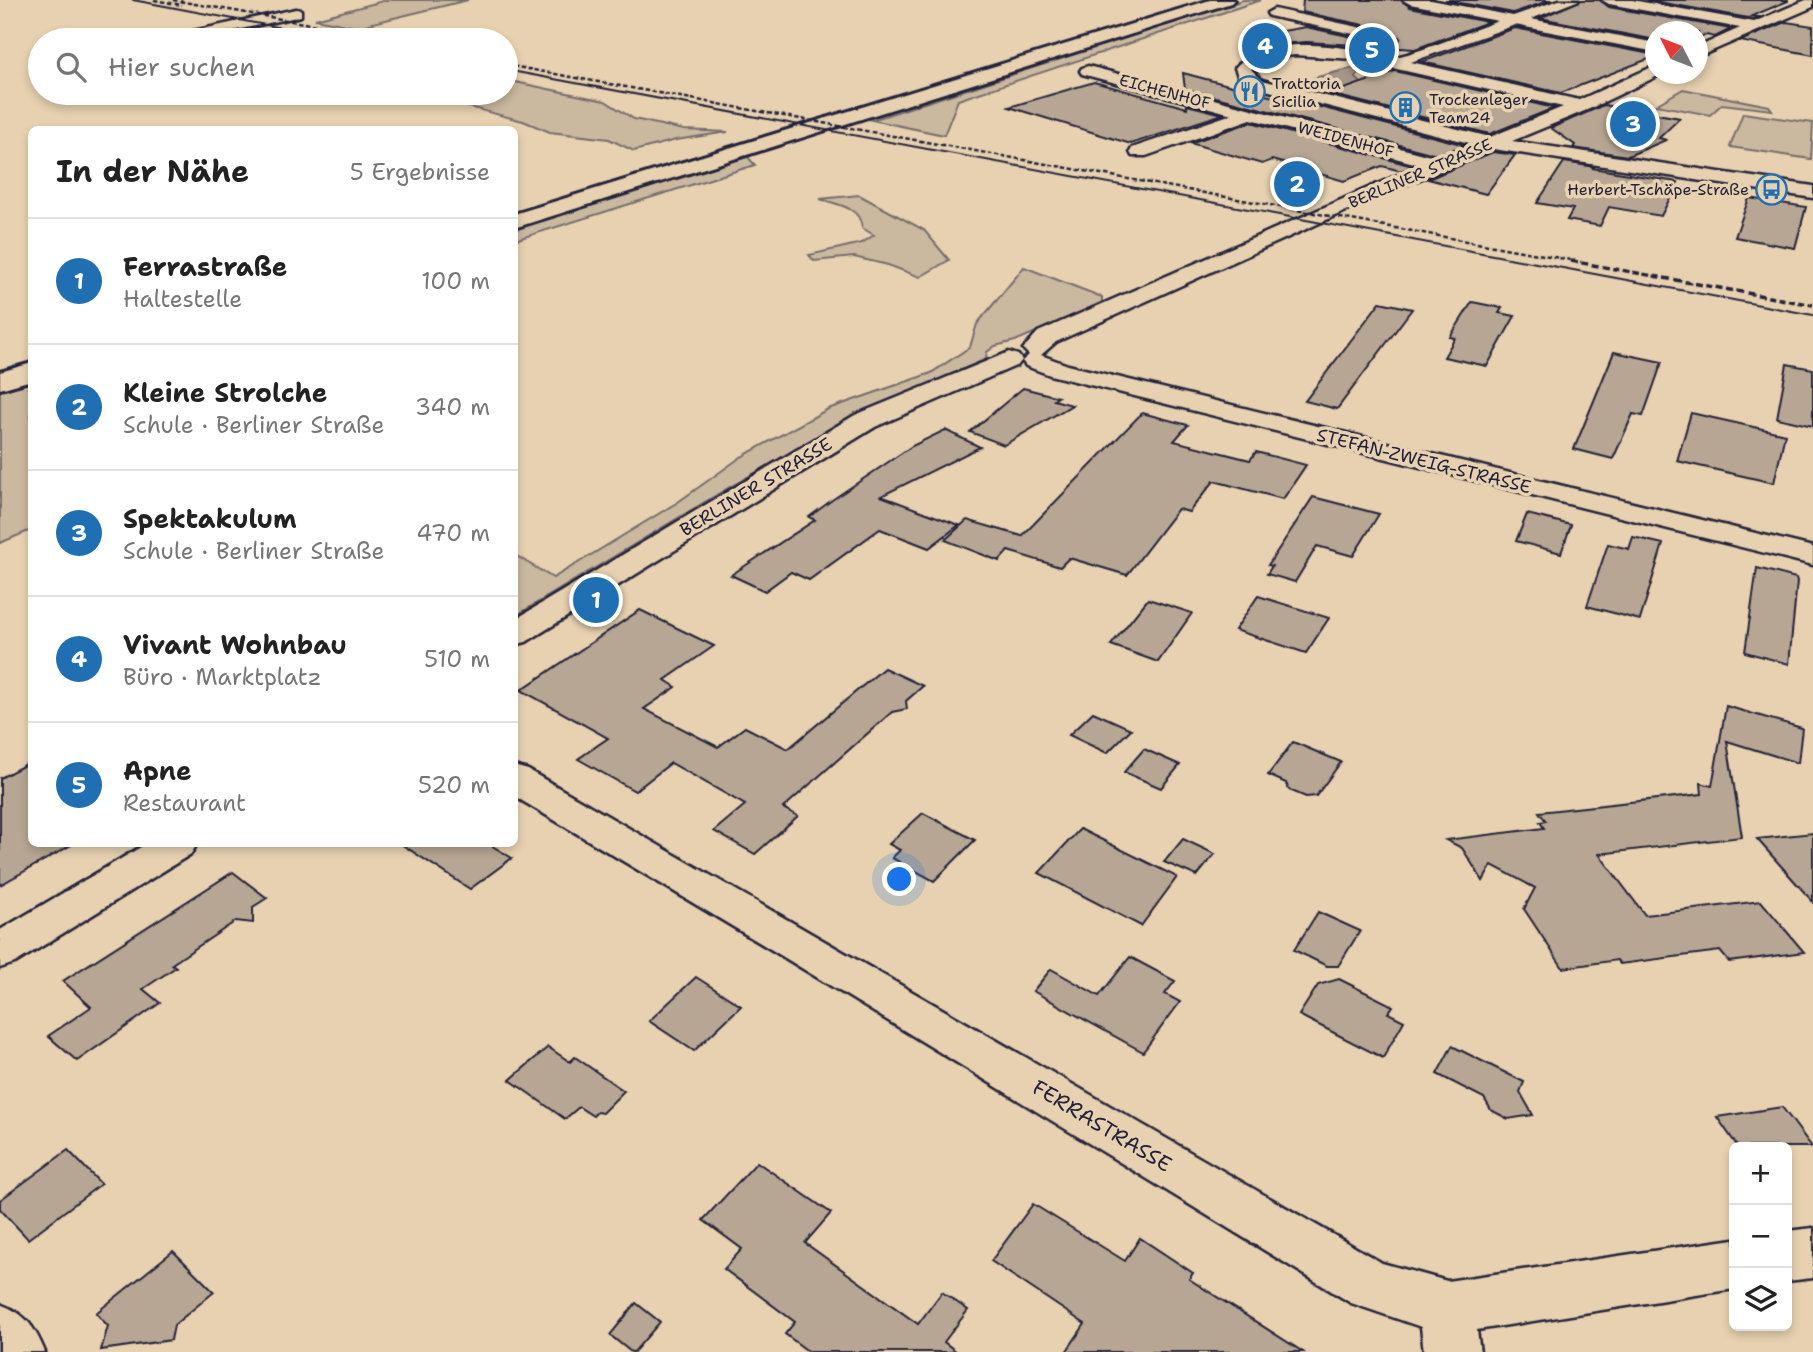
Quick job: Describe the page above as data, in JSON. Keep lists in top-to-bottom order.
{
  "streets": {
    "street": [
      "EICHENHOF",
      "WEIDENHOF",
      "BERLINER STRASSE",
      "STEFAN-ZWEIG-STRASSE",
      "FERRASTRASSE"
    ]
  },
  "crossings": [
    ["EICHENHOF", "WEIDENHOF"],
    ["WEIDENHOF", "BERLINER STRASSE"],
    ["BERLINER STRASSE", "STEFAN-ZWEIG-STRASSE"]
  ],
  "places": {
    "restaurant": ["Trattoria Sicilia"],
    "building": ["Trockenleger Team24"],
    "bus stop": ["Herbert-Tschäpe-Straße"]
  },
  "north": "top left",
  "page": {
    "pins": [
      "4",
      "5",
      "3",
      "2",
      "1"
    ],
    "search": "Hier suchen",
    "heading": ["In der Nähe", "5 Ergebnisse"],
    "list": [
      {
        "mark": "1",
        "name": "Ferrastraße",
        "note": "Haltestelle",
        "value": "100 m"
      },
      {
        "mark": "2",
        "name": "Kleine Strolche",
        "note": "Schule · Berliner Straße",
        "value": "340 m"
      },
      {
        "mark": "3",
        "name": "Spektakulum",
        "note": "Schule · Berliner Straße",
        "value": "470 m"
      },
      {
        "mark": "4",
        "name": "Vivant Wohnbau",
        "note": "Büro · Marktplatz",
        "value": "510 m"
      },
      {
        "mark": "5",
        "name": "Apne",
        "note": "Restaurant",
        "value": "520 m"
      }
    ],
    "map_buttons": ["+", "−"]
  }
}
